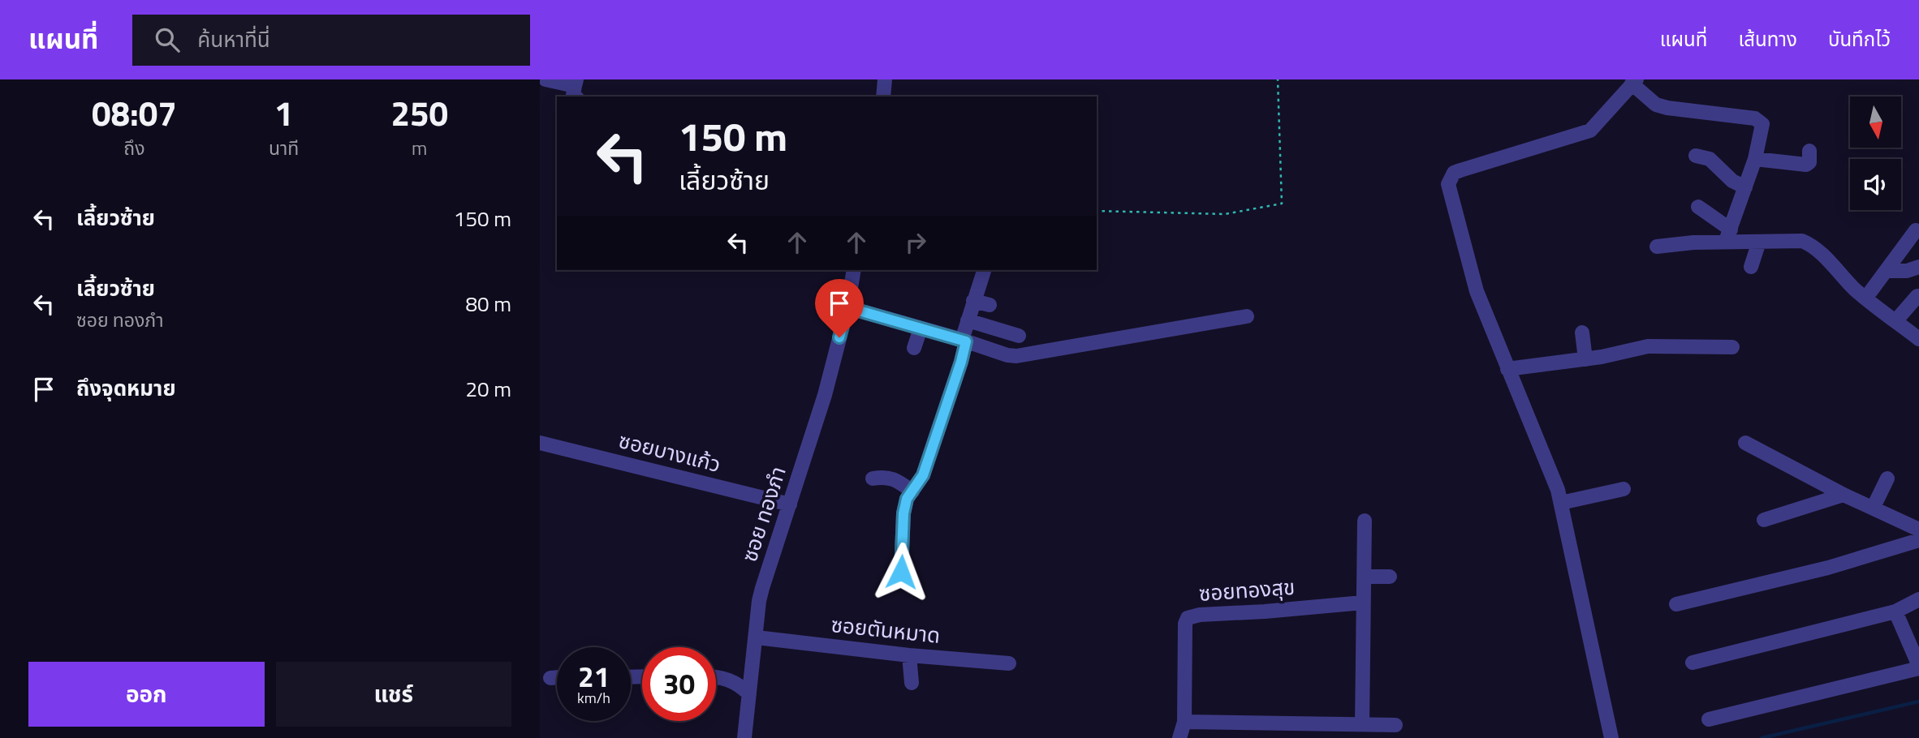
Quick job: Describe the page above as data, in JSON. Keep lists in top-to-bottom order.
{
  "streets": {
    "street": [
      "ซอยบางแก้ว",
      "ซอย ทองภํา",
      "ซอยทองสุข",
      "ซอยตันหมาด"
    ]
  },
  "crossings": [
    ["ซอยบางแก้ว", "ซอย ทองภํา"],
    ["ซอย ทองภํา", "ซอยตันหมาด"]
  ],
  "north": "bottom",
  "page": {
    "header": "แผนที่",
    "search": "ค้นหาที่นี่",
    "nav": ["แผนที่", "เส้นทาง", "บันทึกไว้"],
    "eta": [
      "08:07",
      "ถึง",
      "1",
      "นาที",
      "250",
      "m"
    ],
    "turn": ["150 m", "เลี้ยวซ้าย"],
    "list": [
      {
        "name": "เลี้ยวซ้าย",
        "value": "150 m"
      },
      {
        "name": "เลี้ยวซ้าย",
        "note": "ซอย ทองภํา",
        "value": "80 m"
      },
      {
        "name": "ถึงจุดหมาย",
        "value": "20 m"
      }
    ],
    "speed": "21 km/h",
    "limit": "30",
    "buttons": ["ออก", "แชร์"]
  }
}
